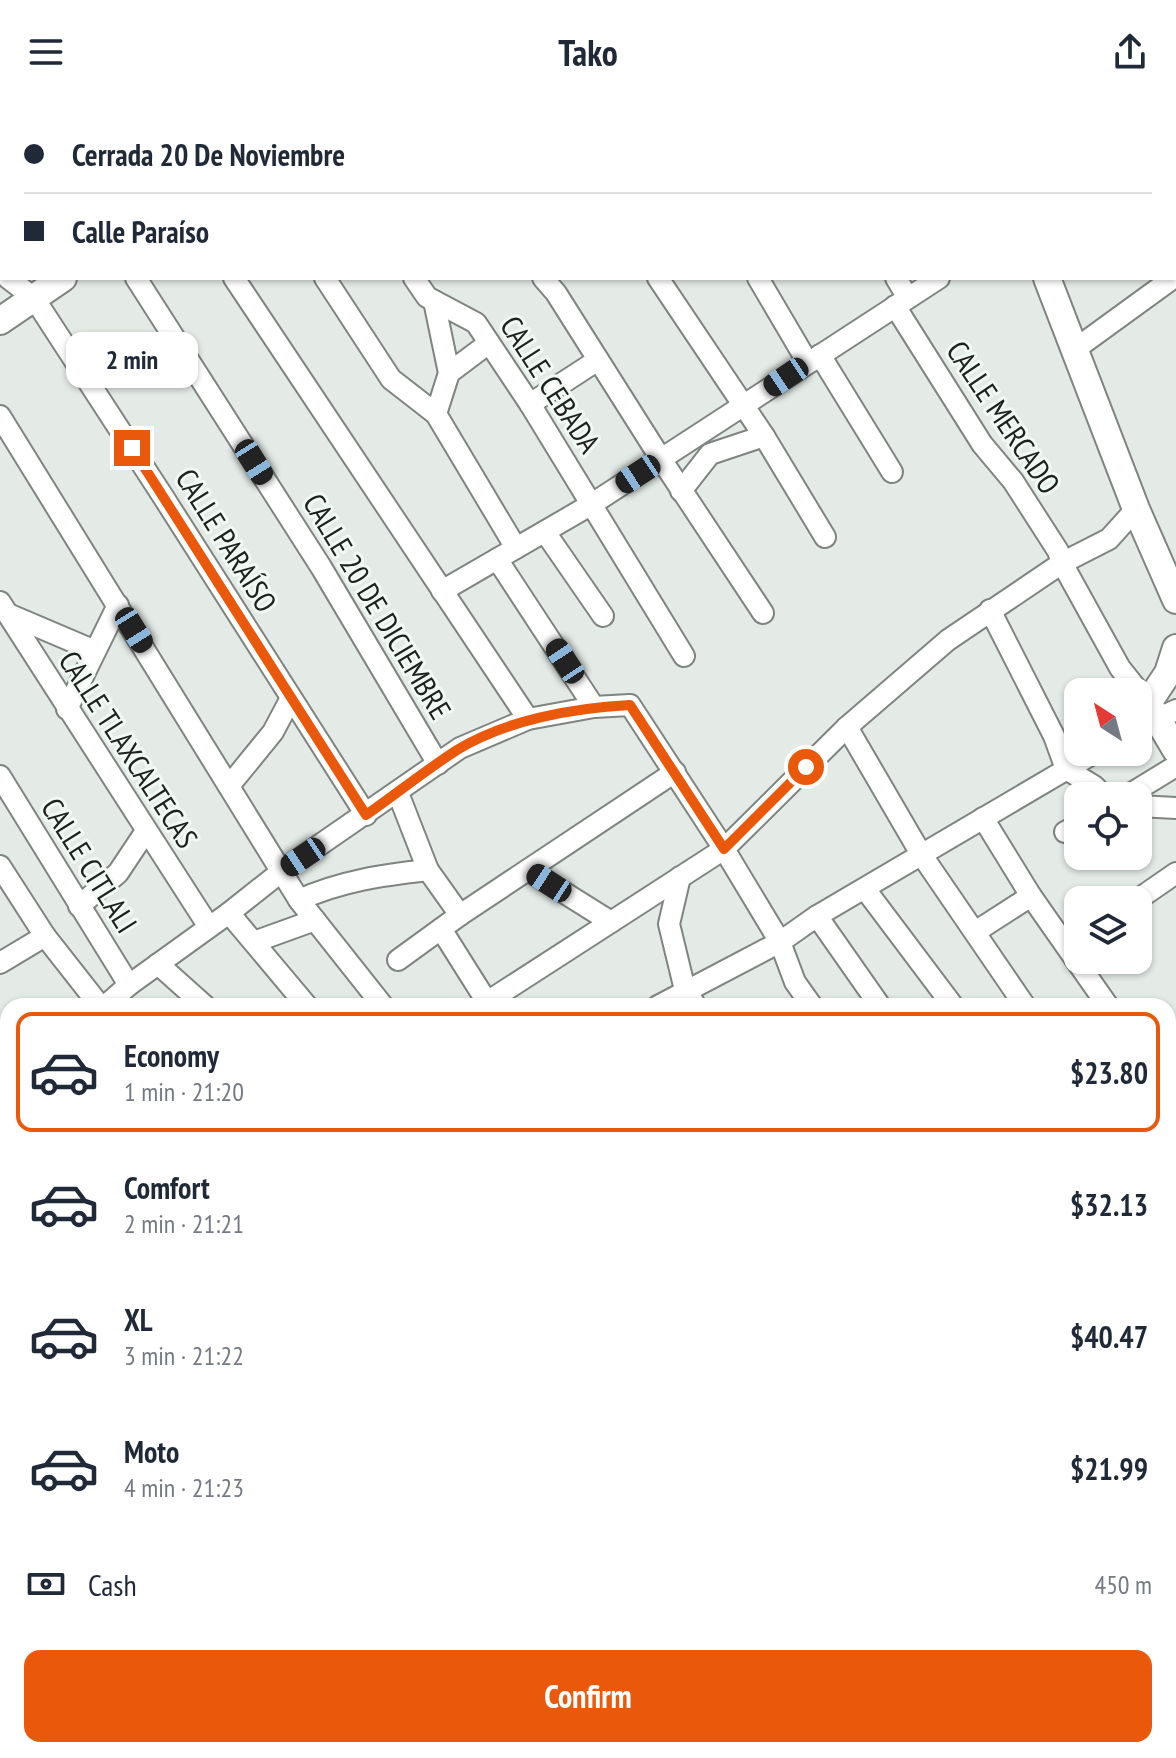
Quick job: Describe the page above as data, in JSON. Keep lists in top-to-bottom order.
{
  "streets": {
    "street": [
      "CALLE CEBADA",
      "CALLE MERCADO",
      "CALLE PARAÍSO",
      "CALLE 20 DE DICIEMBRE",
      "CALLE TLAXCALTECAS",
      "CALLE CITLALI"
    ]
  },
  "north": "top left",
  "page": {
    "header": "Tako",
    "banner": ["Cerrada 20 De Noviembre", "Calle Paraíso"],
    "bubble": "2 min",
    "list": [
      {
        "name": "Economy",
        "note": "1 min · 21:20",
        "value": "$23.80"
      },
      {
        "name": "Comfort",
        "note": "2 min · 21:21",
        "value": "$32.13"
      },
      {
        "name": "XL",
        "note": "3 min · 21:22",
        "value": "$40.47"
      },
      {
        "name": "Moto",
        "note": "4 min · 21:23",
        "value": "$21.99"
      }
    ],
    "pay": ["Cash", "450 m"],
    "buttons": "Confirm"
  }
}
